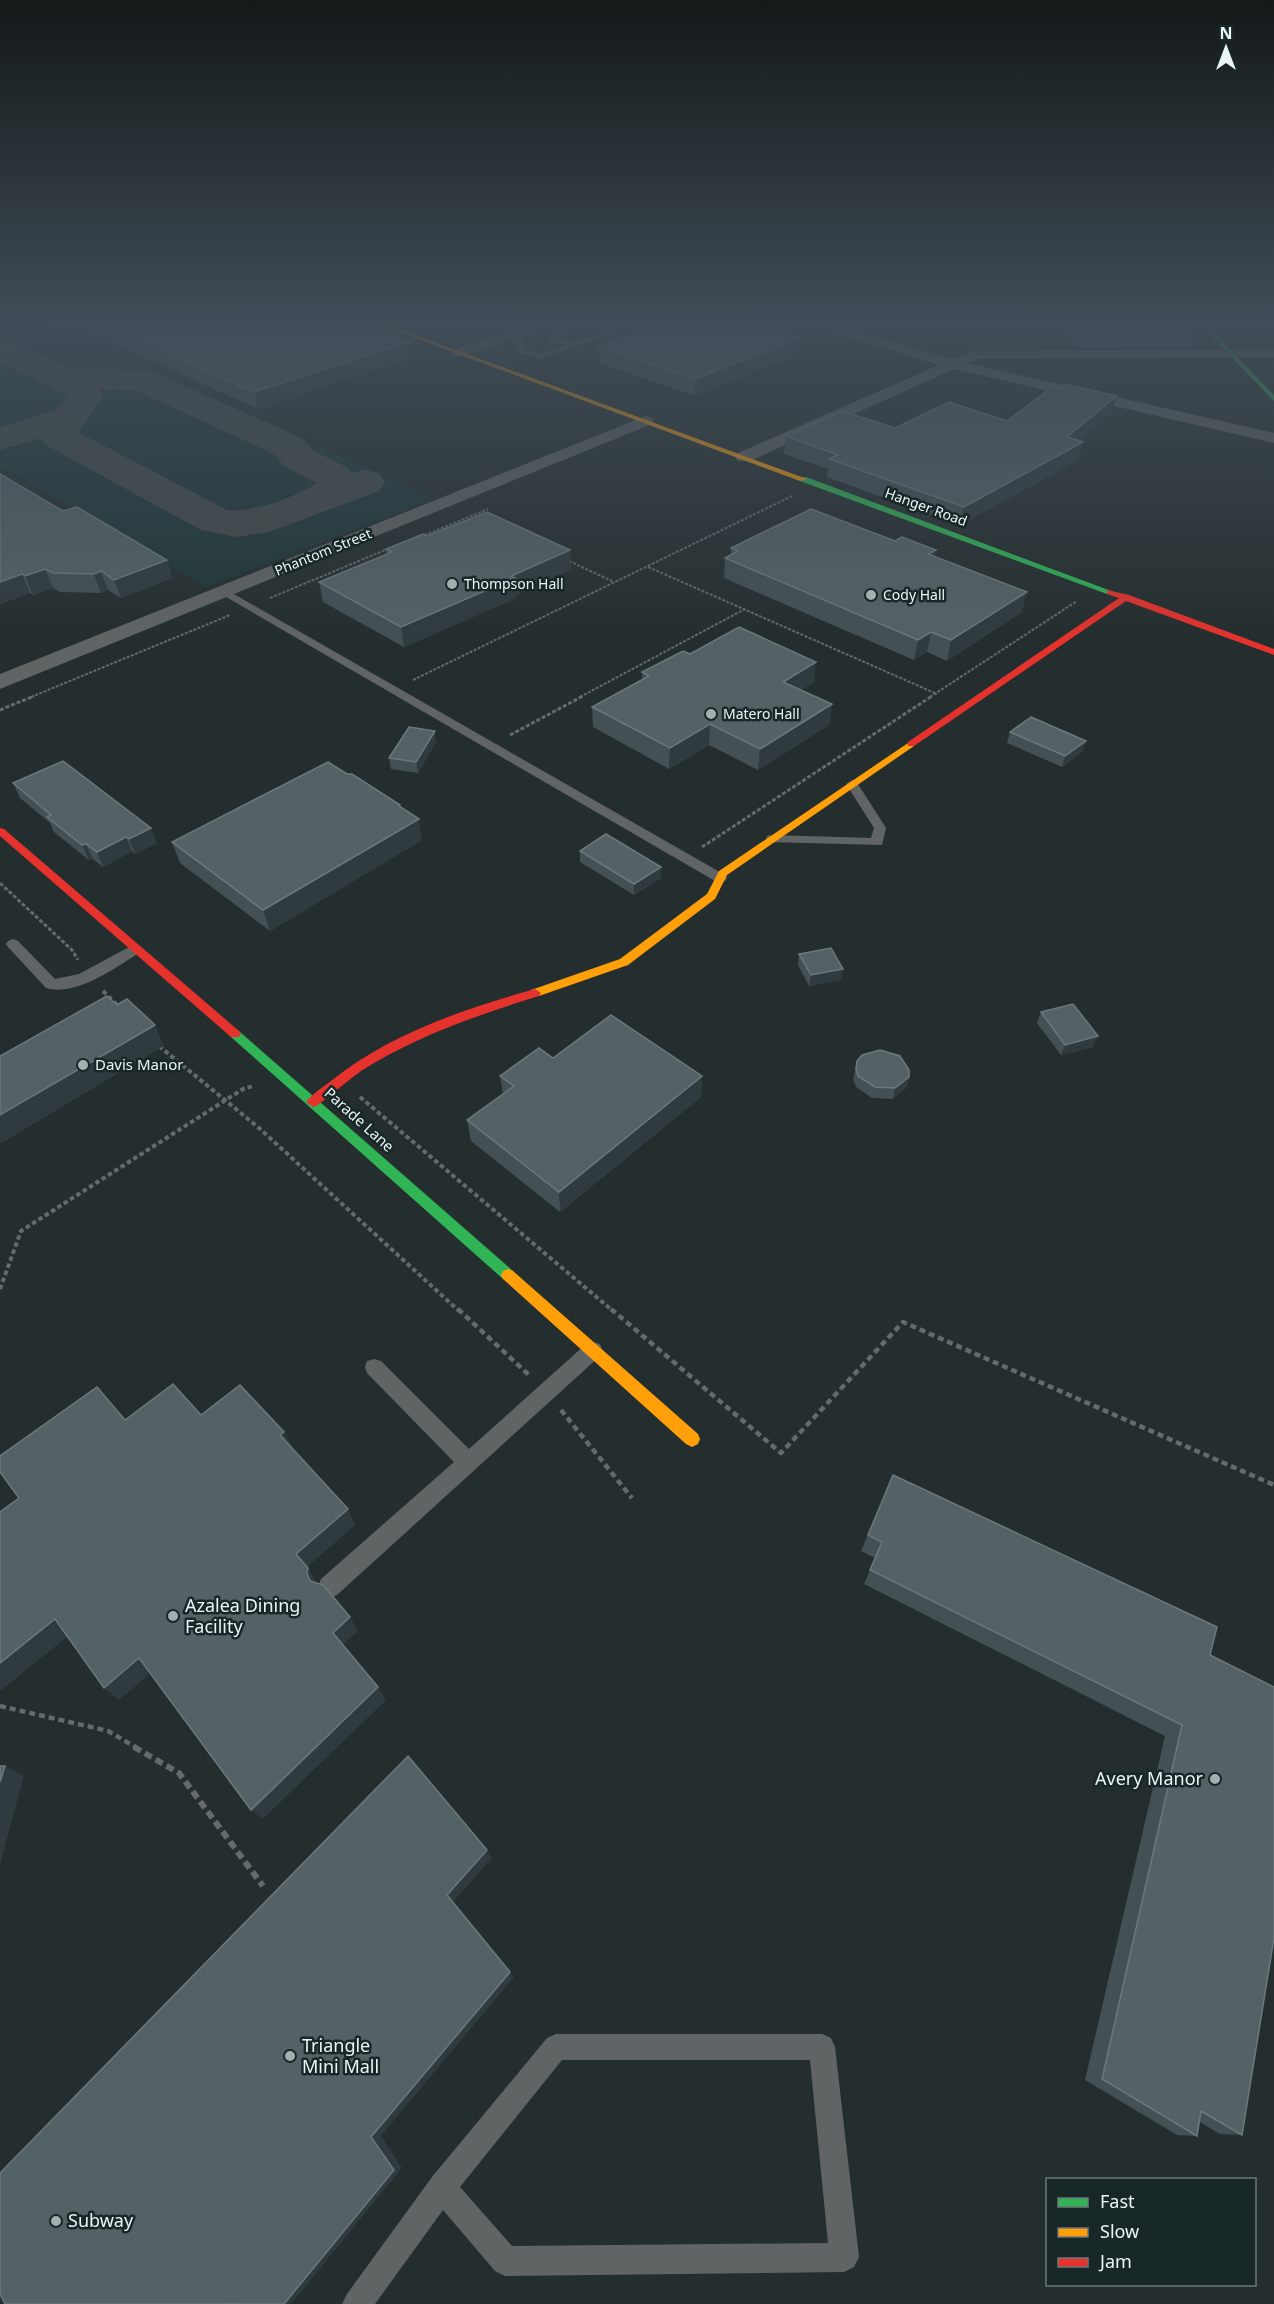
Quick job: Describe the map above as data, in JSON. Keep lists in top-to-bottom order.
{
  "streets": {
    "street": ["Hanger Road", "Phantom Street", "Parade Lane"]
  },
  "places": [
    "Thompson Hall",
    "Cody Hall",
    "Matero Hall",
    "Davis Manor",
    "Azalea Dining Facility",
    "Avery Manor",
    "Triangle Mini Mall",
    "Subway"
  ],
  "legend": ["Fast", "Slow", "Jam"],
  "north": "top"
}
